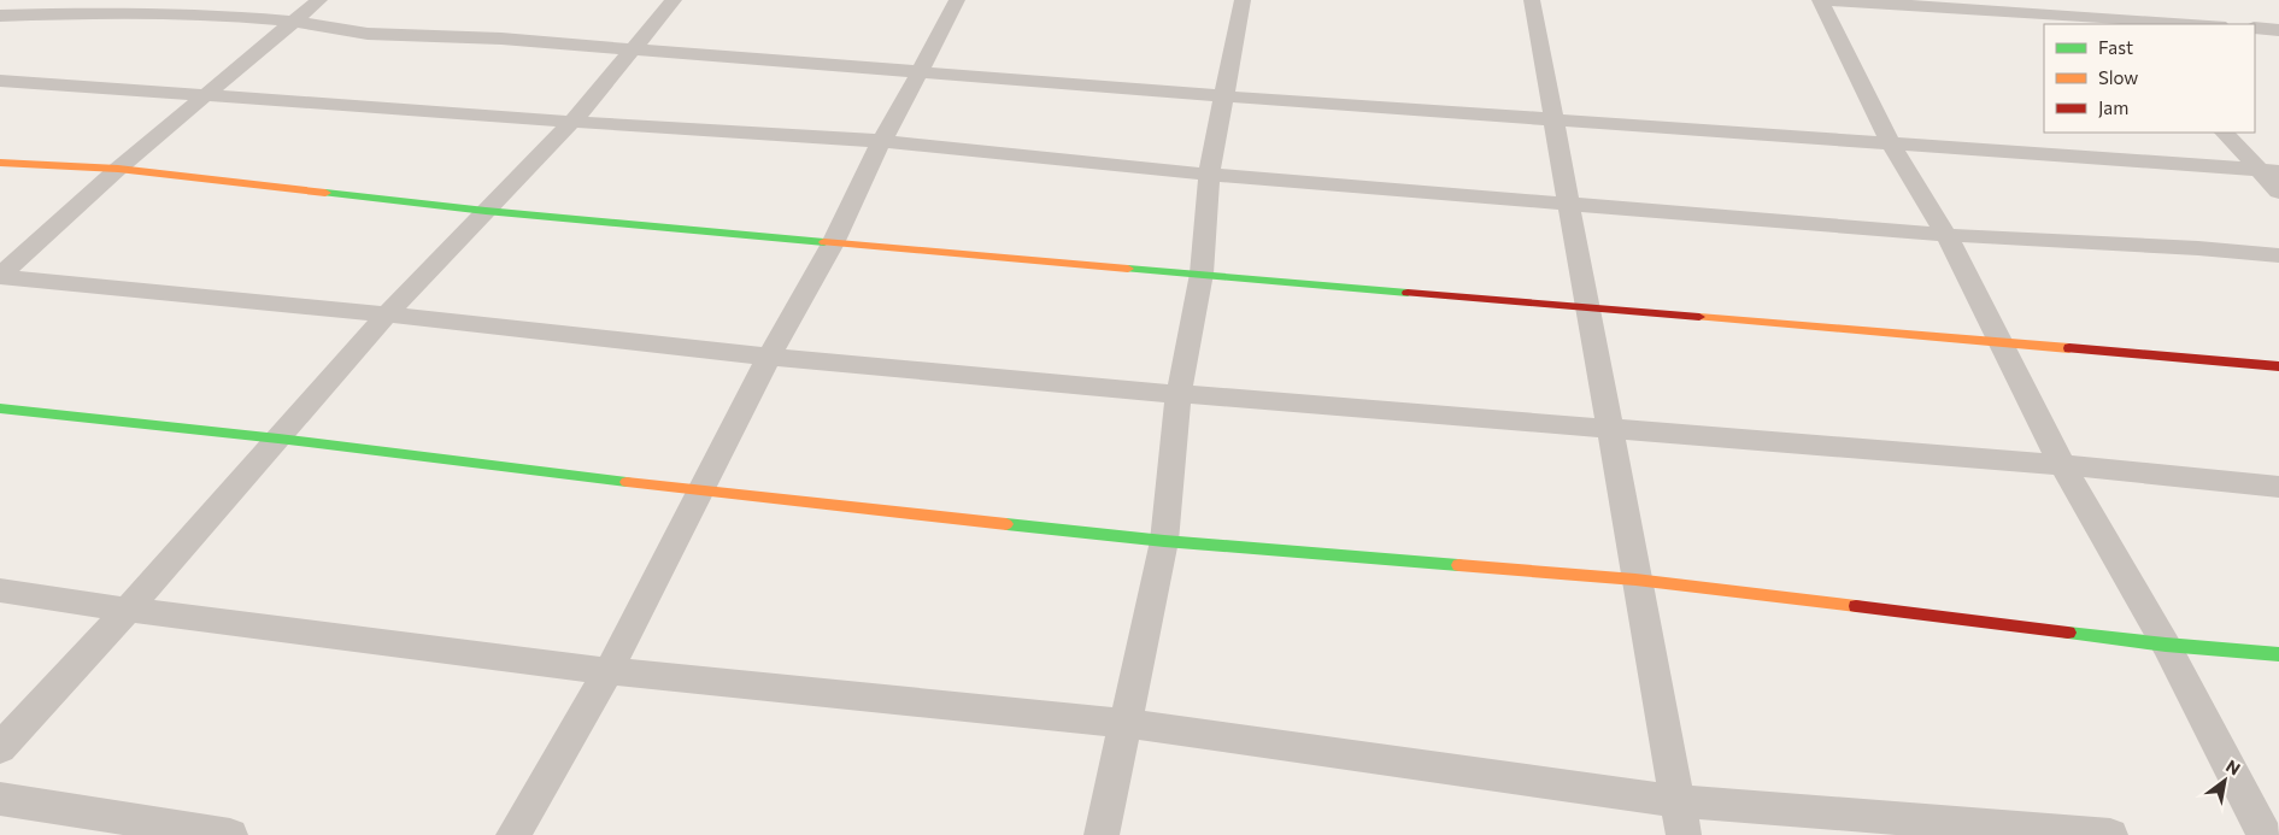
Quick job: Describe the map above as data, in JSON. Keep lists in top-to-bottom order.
{
  "legend": ["Fast", "Slow", "Jam"],
  "north": "top right"
}
